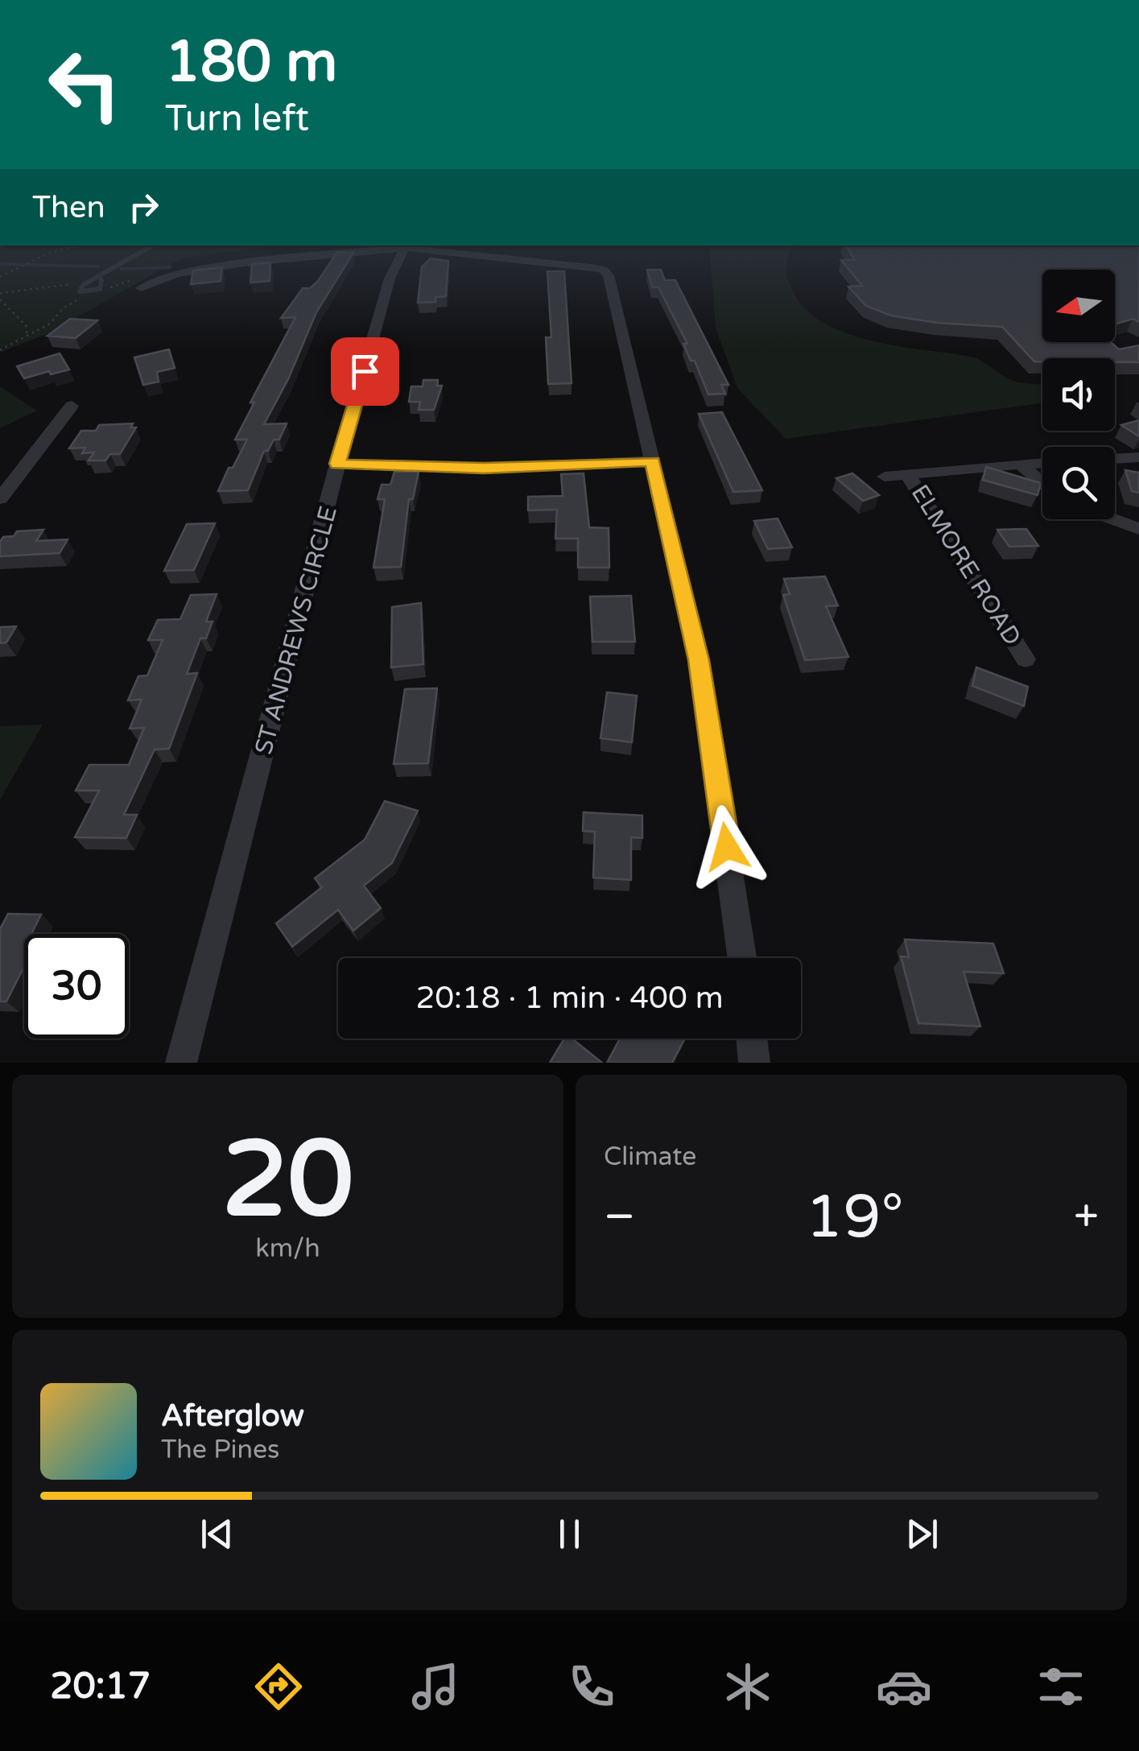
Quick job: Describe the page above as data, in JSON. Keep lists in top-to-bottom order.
{
  "streets": {
    "street": ["ELMORE ROAD", "ST ANDREWS CIRCLE"]
  },
  "north": "left",
  "page": {
    "turn": ["180 m", "Turn left"],
    "then": "Then",
    "limit": "30",
    "trip": "20:18 · 1 min · 400 m",
    "tile": [
      ["20", "km/h"],
      "Climate"
    ],
    "heat": ["−", "19°", "+"],
    "song": ["Afterglow", "The Pines"],
    "tabs": "20:17"
  }
}
